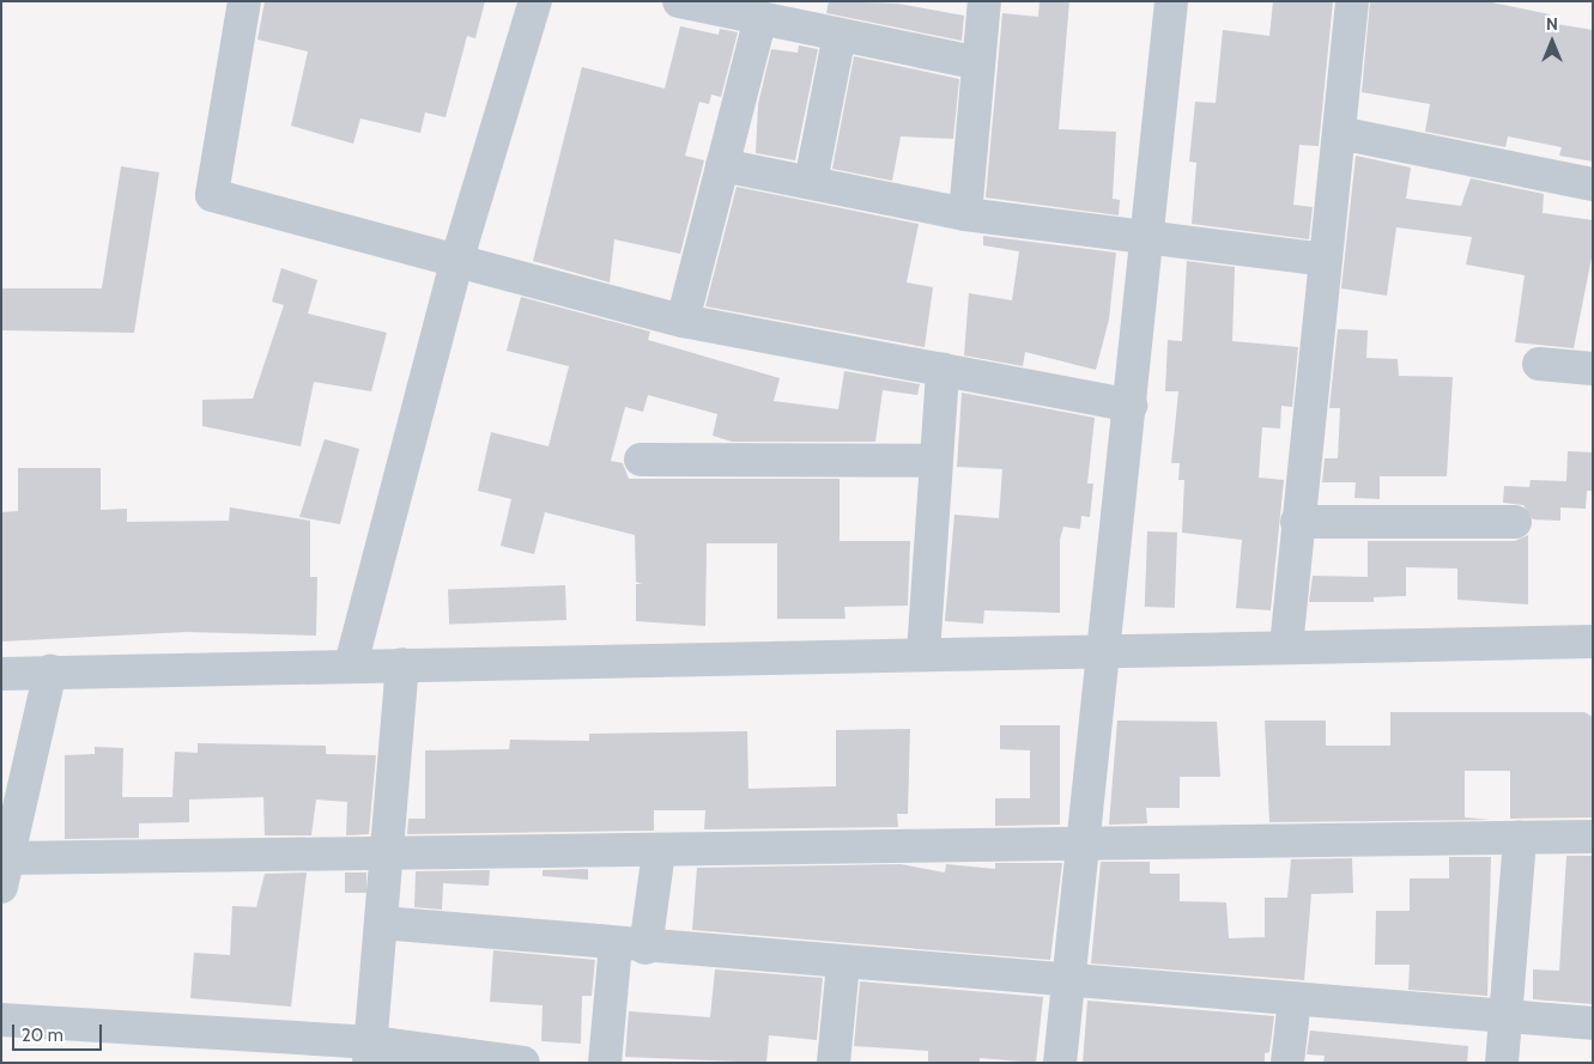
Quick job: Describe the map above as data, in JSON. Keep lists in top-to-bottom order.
{
  "scale_bar": "20 m",
  "north": "top"
}
